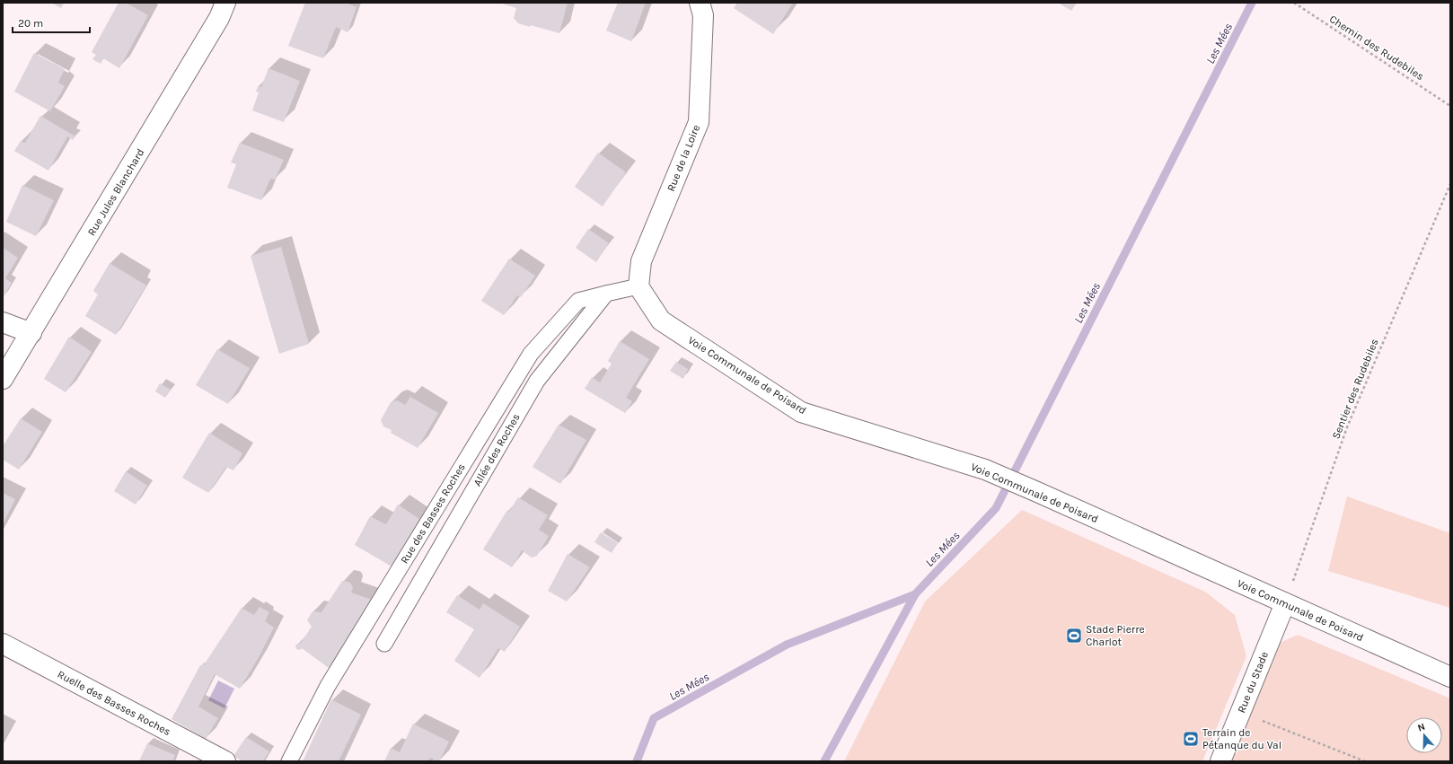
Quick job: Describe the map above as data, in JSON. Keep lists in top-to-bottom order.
{
  "streets": {
    "street": [
      "Rue de la Loire",
      "Rue Jules Blanchard",
      "Voie Communale de Poisard",
      "Rue du Stade",
      "Ruelle des Basses Roches"
    ],
    "lane": ["Allée des Roches", "Rue des Basses Roches"],
    "path": ["Chemin des Rudebiles", "Sentier des Rudebiles"]
  },
  "crossings": [
    ["Rue de la Loire", "Voie Communale de Poisard"],
    ["Voie Communale de Poisard", "Sentier des Rudebiles"],
    ["Voie Communale de Poisard", "Rue du Stade"],
    ["Sentier des Rudebiles", "Rue du Stade"],
    ["Allée des Roches", "Rue des Basses Roches"]
  ],
  "water": ["Les Mées"],
  "places": {
    "sports": ["Stade Pierre Charlot", "Terrain de Pétanque du Val"]
  },
  "scale_bar": "20 m",
  "north": "top"
}
